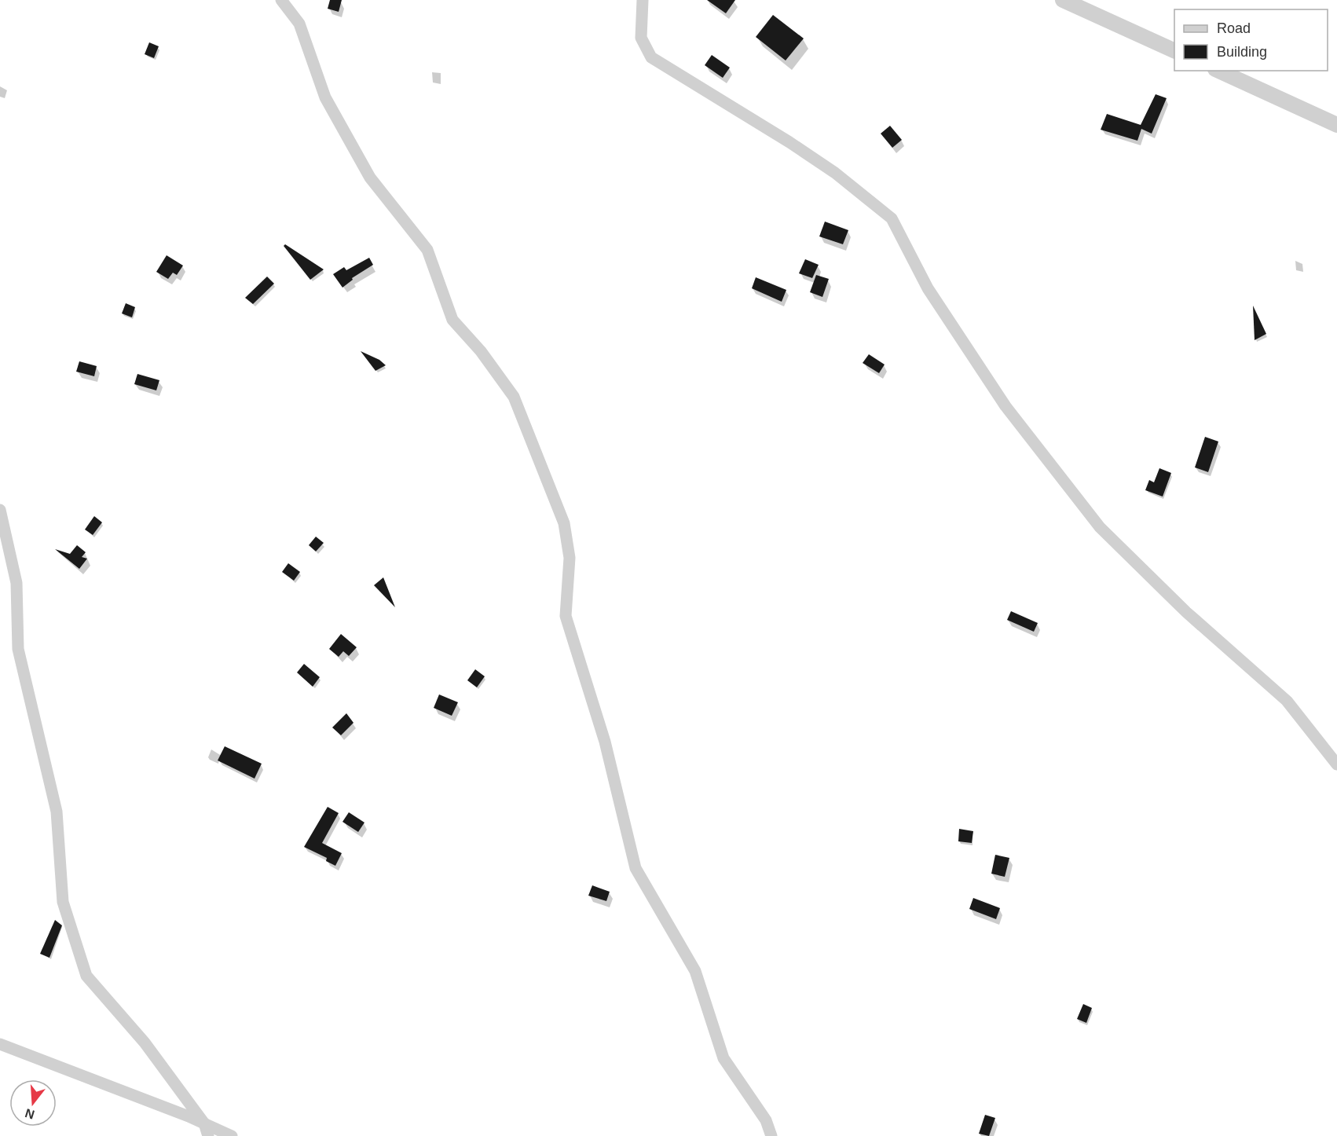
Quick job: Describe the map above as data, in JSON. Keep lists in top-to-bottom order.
{
  "legend": ["Road", "Building"],
  "north": "bottom"
}
